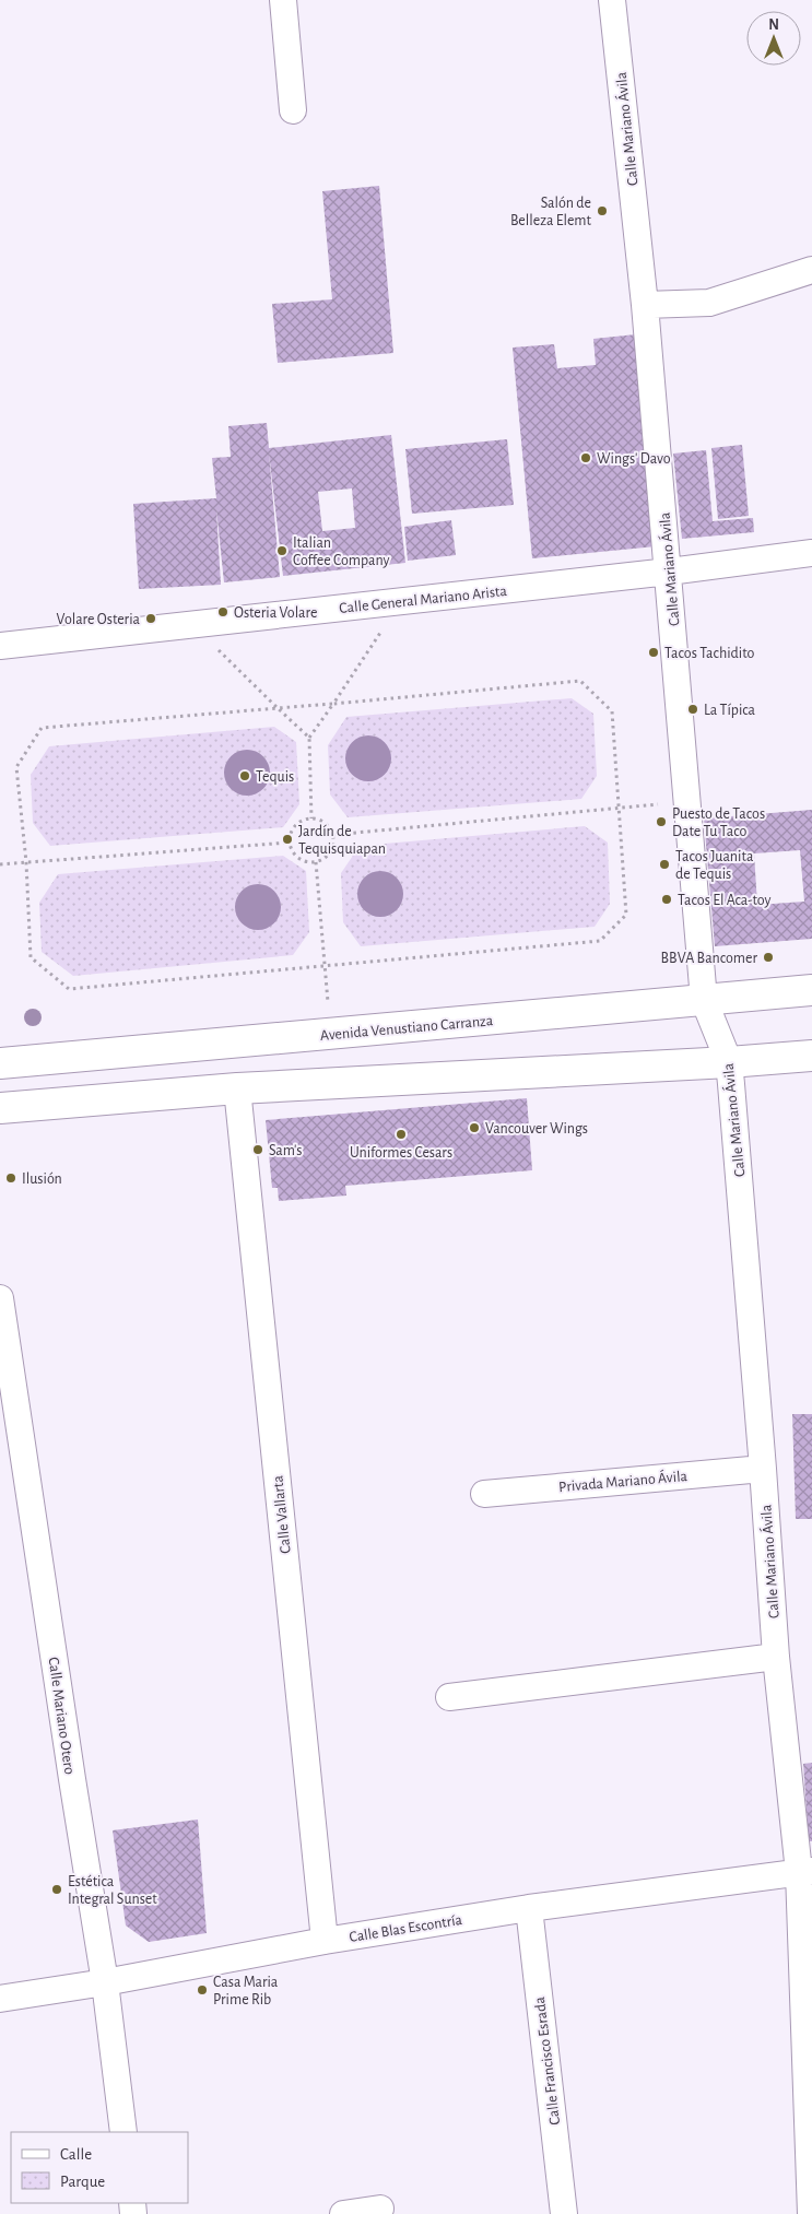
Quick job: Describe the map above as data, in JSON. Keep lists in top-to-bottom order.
{
  "streets": {
    "main road": ["Avenida Venustiano Carranza"],
    "street": [
      "Calle Mariano Ávila",
      "Calle General Mariano Arista",
      "Privada Mariano Ávila",
      "Calle Vallarta",
      "Calle Mariano Otero",
      "Calle Blas Escontría",
      "Calle Francisco Esrada"
    ]
  },
  "crossings": [
    ["Calle Mariano Ávila", "Calle General Mariano Arista"],
    ["Calle Mariano Ávila", "Avenida Venustiano Carranza"],
    ["Calle Mariano Ávila", "Privada Mariano Ávila"],
    ["Calle Mariano Ávila", "Calle Blas Escontría"],
    ["Calle Vallarta", "Calle Blas Escontría"],
    ["Calle Mariano Otero", "Calle Blas Escontría"],
    ["Calle Blas Escontría", "Calle Francisco Esrada"]
  ],
  "places": [
    "Salón de Belleza Elemt",
    "Wings' Davo",
    "Italian Coffee Company",
    "Osteria Volare",
    "Volare Osteria",
    "Tacos Tachidito",
    "La Típica",
    "Tequis",
    "Puesto de Tacos Date Tu Taco",
    "Jardín de Tequisquiapan",
    "Tacos Juanita de Tequis",
    "Tacos El Aca-toy",
    "BBVA Bancomer",
    "Vancouver Wings",
    "Uniformes Cesars",
    "Sam's",
    "Ilusión",
    "Estética Integral Sunset",
    "Casa Maria Prime Rib"
  ],
  "legend": ["Calle", "Parque"],
  "north": "top"
}
